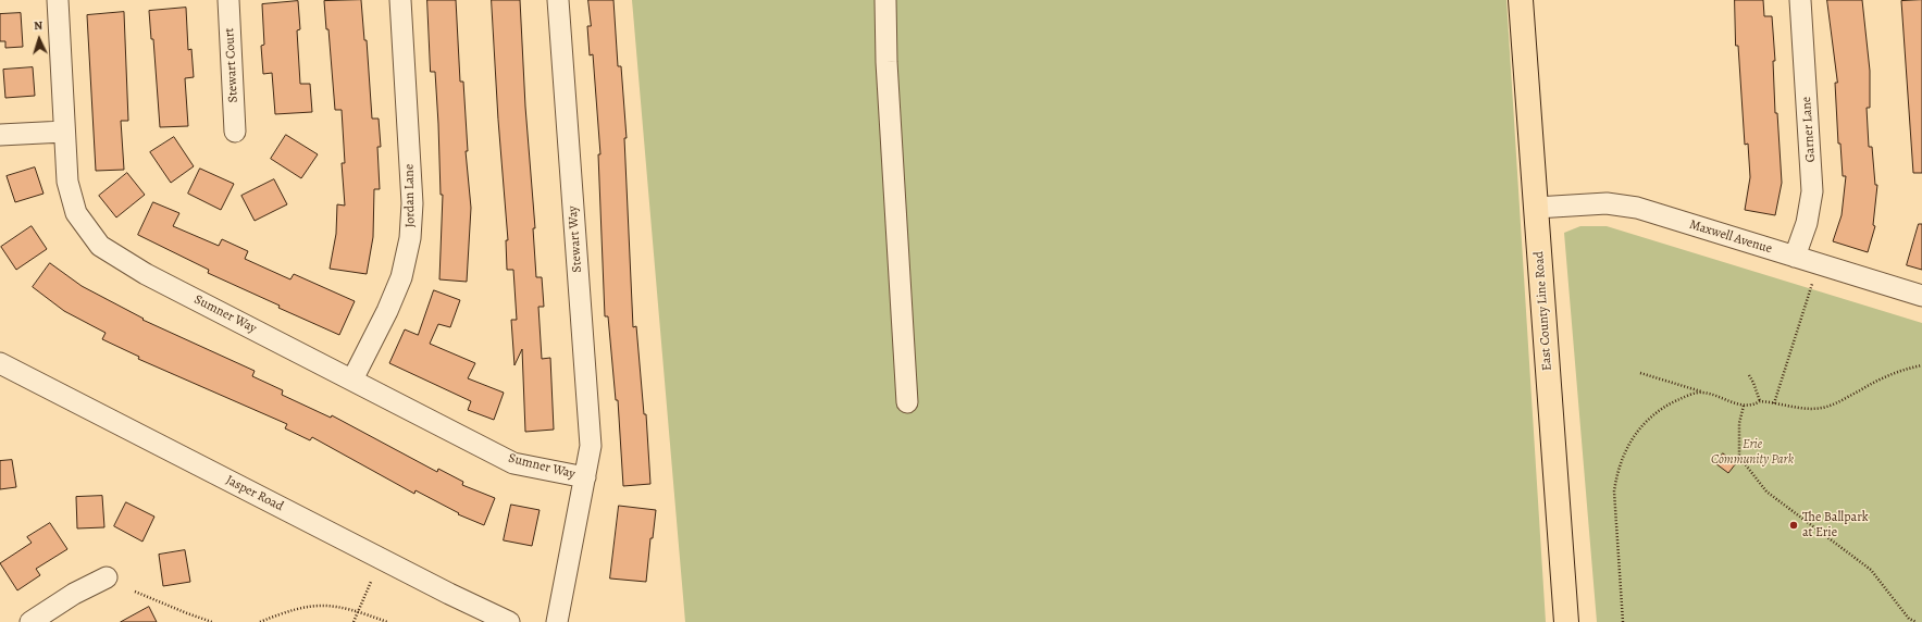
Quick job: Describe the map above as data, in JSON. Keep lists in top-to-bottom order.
{
  "streets": {
    "main road": ["East County Line Road"],
    "street": [
      "Stewart Court",
      "Garner Lane",
      "Jordan Lane",
      "Maxwell Avenue",
      "Stewart Way",
      "Sumner Way",
      "Jasper Road"
    ]
  },
  "crossings": [
    ["Garner Lane", "Maxwell Avenue"],
    ["Jordan Lane", "Sumner Way"],
    ["Maxwell Avenue", "East County Line Road"],
    ["Stewart Way", "Sumner Way"]
  ],
  "parks": ["Erie Community Park"],
  "places": ["The Ballpark at Erie"],
  "north": "top"
}
